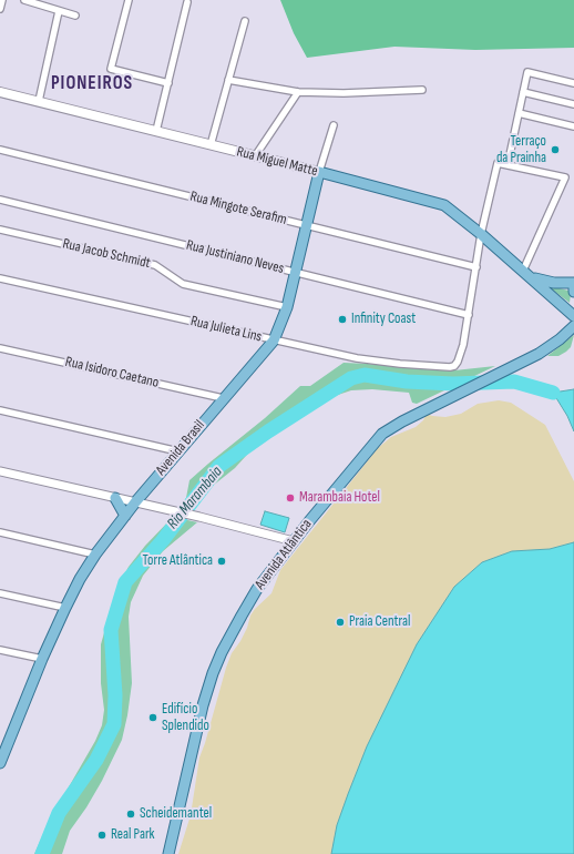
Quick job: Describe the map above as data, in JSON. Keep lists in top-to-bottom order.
{
  "streets": {
    "main road": ["Rua Miguel Matte", "Avenida Brasil", "Avenida Atlântica"],
    "street": [
      "Rua Mingote Serafim",
      "Rua Jacob Schmidt",
      "Rua Justiniano Neves",
      "Rua Julieta Lins",
      "Rua Isidoro Caetano"
    ]
  },
  "crossings": [
    ["Rua Miguel Matte", "Avenida Brasil"],
    ["Rua Mingote Serafim", "Avenida Brasil"],
    ["Rua Jacob Schmidt", "Avenida Brasil"],
    ["Rua Justiniano Neves", "Rua Julieta Lins"],
    ["Rua Justiniano Neves", "Avenida Brasil"],
    ["Rua Julieta Lins", "Avenida Brasil"],
    ["Rua Isidoro Caetano", "Avenida Brasil"]
  ],
  "districts": ["PIONEIROS"],
  "water": ["Rio Marambaia"],
  "places": [
    "Terraço da Prainha",
    "Infinity Coast",
    "Marambaia Hotel",
    "Torre Atlântica",
    "Praia Central",
    "Edifício Splendido",
    "Scheidemantel",
    "Real Park"
  ]
}
